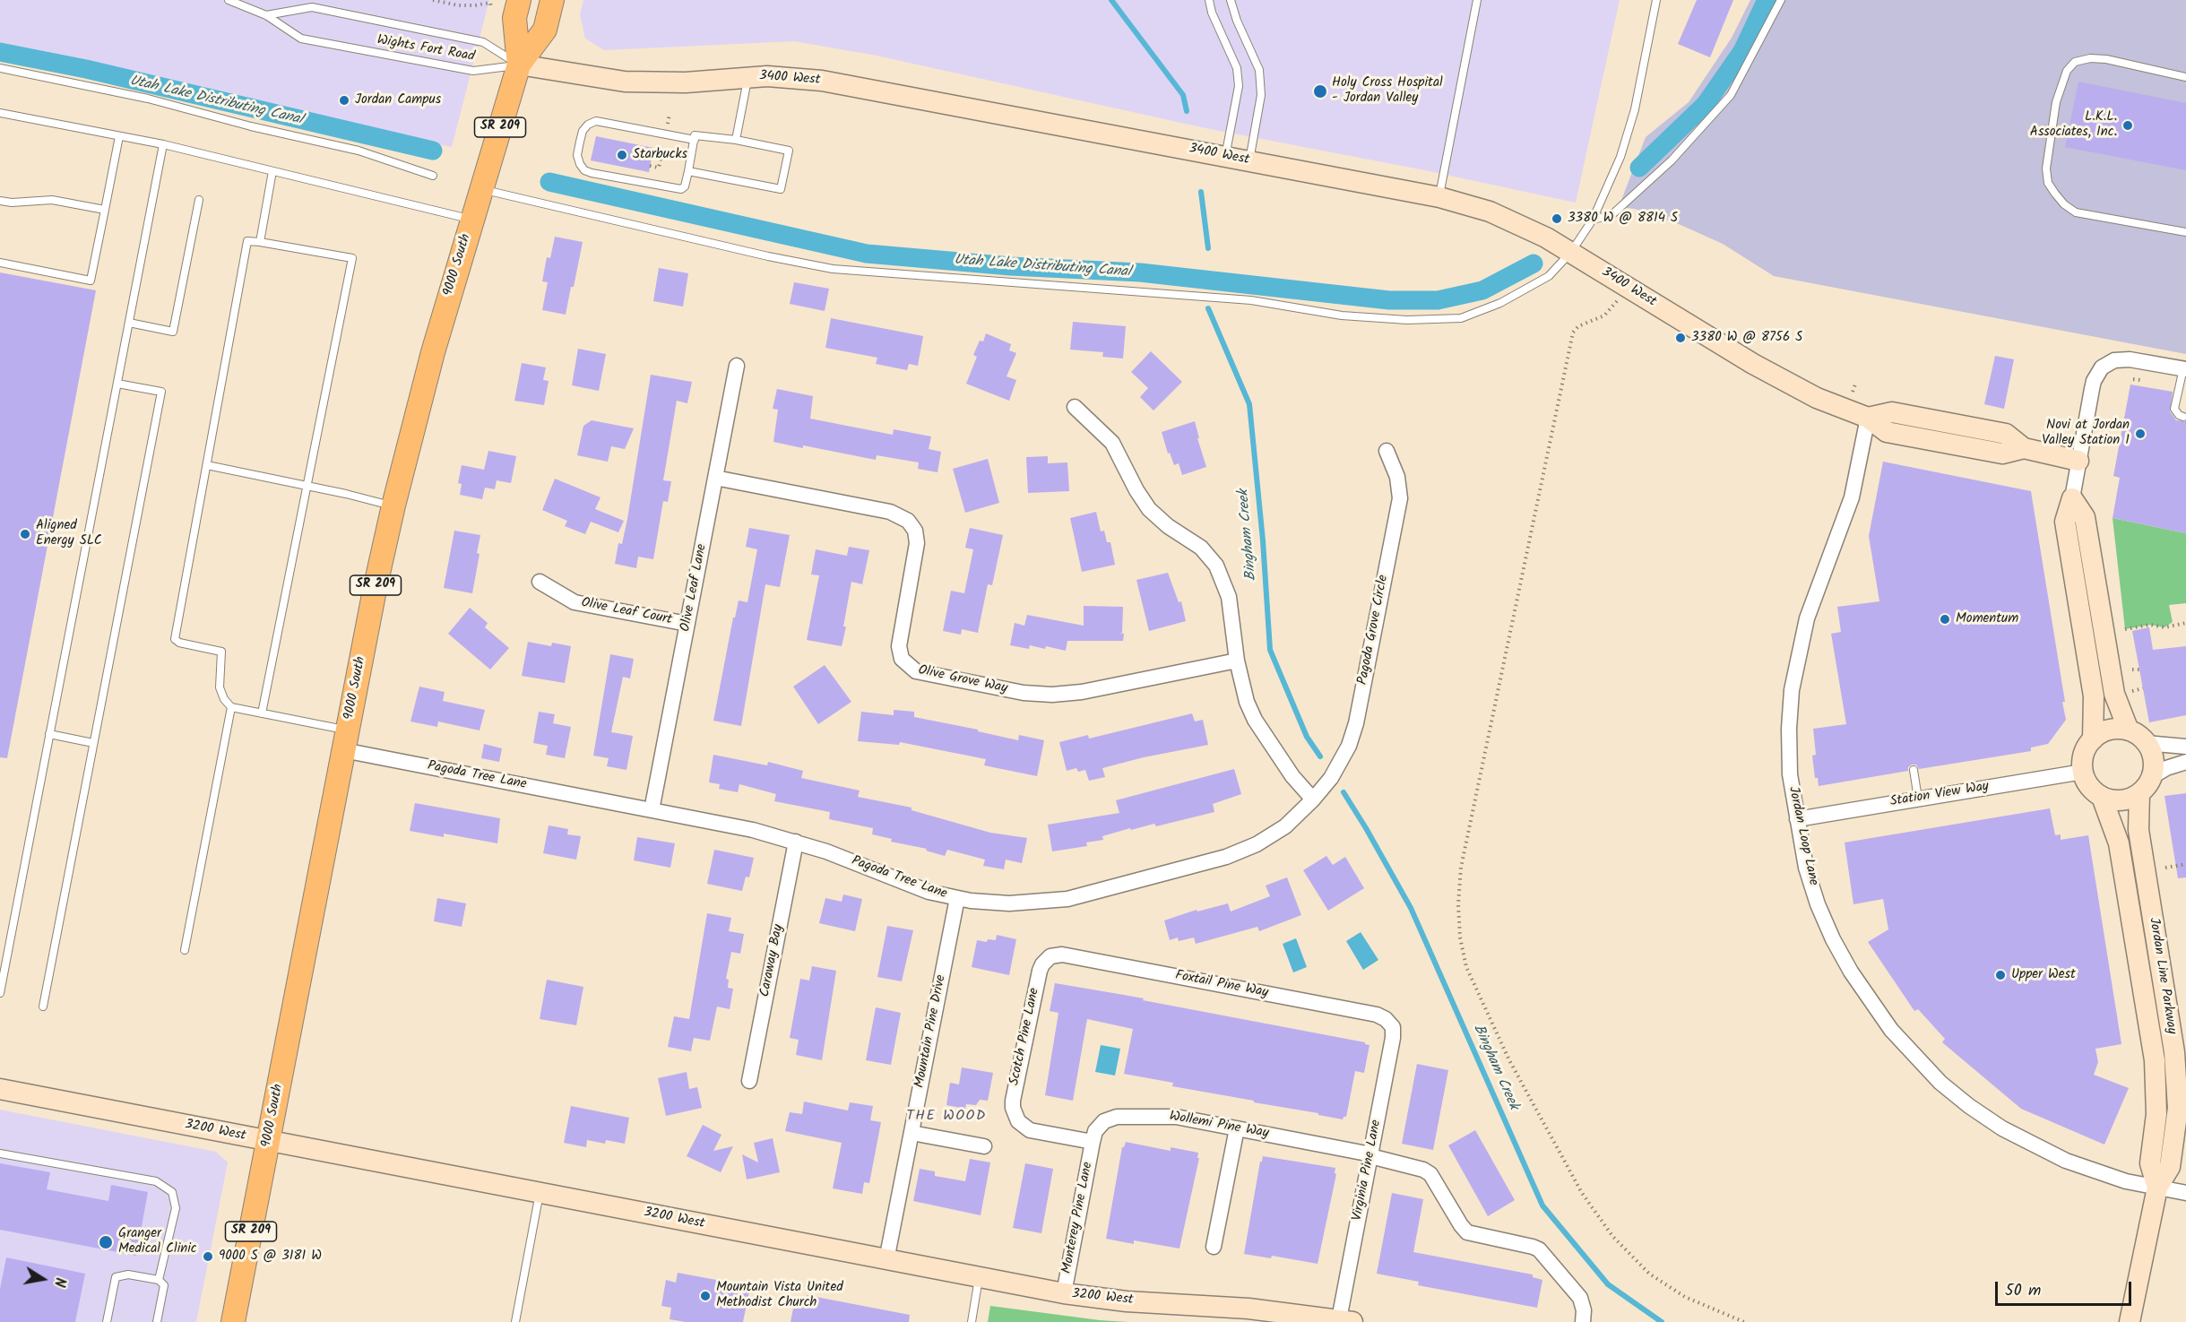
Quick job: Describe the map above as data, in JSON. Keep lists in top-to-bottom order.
{
  "streets": {
    "main road": ["SR 209", "9000 South"],
    "street": [
      "3400 West",
      "Olive Leaf Lane",
      "Olive Leaf Court",
      "Pagoda Grove Circle",
      "Olive Grove Way",
      "Pagoda Tree Lane",
      "Station View Way",
      "Jordan Loop Lane",
      "Caraway Bay",
      "Jordan Line Parkway",
      "Foxtail Pine Way",
      "Mountain Pine Drive",
      "Scotch Pine Lane",
      "Wollemi Pine Way",
      "3200 West",
      "Virginia Pine Lane",
      "Monterey Pine Lane"
    ],
    "lane": ["Wights Fort Road"]
  },
  "crossings": [
    ["Wights Fort Road", "3400 West"],
    ["Wights Fort Road", "9000 South"],
    ["3400 West", "9000 South"],
    ["3400 West", "Jordan Loop Lane"],
    ["9000 South", "Pagoda Tree Lane"],
    ["9000 South", "3200 West"],
    ["Olive Leaf Lane", "Olive Leaf Court"],
    ["Olive Leaf Lane", "Olive Grove Way"],
    ["Olive Leaf Lane", "Pagoda Tree Lane"],
    ["Pagoda Grove Circle", "Pagoda Tree Lane"],
    ["Pagoda Tree Lane", "Caraway Bay"],
    ["Pagoda Tree Lane", "Mountain Pine Drive"],
    ["Station View Way", "Jordan Loop Lane"],
    ["Station View Way", "Jordan Line Parkway"],
    ["Jordan Loop Lane", "Jordan Line Parkway"],
    ["Foxtail Pine Way", "Scotch Pine Lane"],
    ["Foxtail Pine Way", "Virginia Pine Lane"],
    ["Mountain Pine Drive", "3200 West"],
    ["Scotch Pine Lane", "Wollemi Pine Way"],
    ["Scotch Pine Lane", "Monterey Pine Lane"],
    ["Wollemi Pine Way", "Virginia Pine Lane"],
    ["Wollemi Pine Way", "Monterey Pine Lane"],
    ["3200 West", "Virginia Pine Lane"],
    ["3200 West", "Monterey Pine Lane"]
  ],
  "districts": ["THE WOOD"],
  "water": ["Utah Lake Distributing Canal", "Bingham Creek"],
  "places": [
    "Holy Cross Hospital - Jordan Valley",
    "Jordan Campus",
    "L.K.L. Associates, Inc.",
    "Starbucks",
    "3380 W @ 8814 S",
    "3380 W @ 8756 S",
    "Novi at Jordan Valley Station 1",
    "Aligned Energy SLC",
    "Momentum",
    "Upper West",
    "Granger Medical Clinic",
    "9000 S @ 3181 W",
    "Mountain Vista United Methodist Church"
  ],
  "scale_bar": "50 m",
  "north": "right"
}
